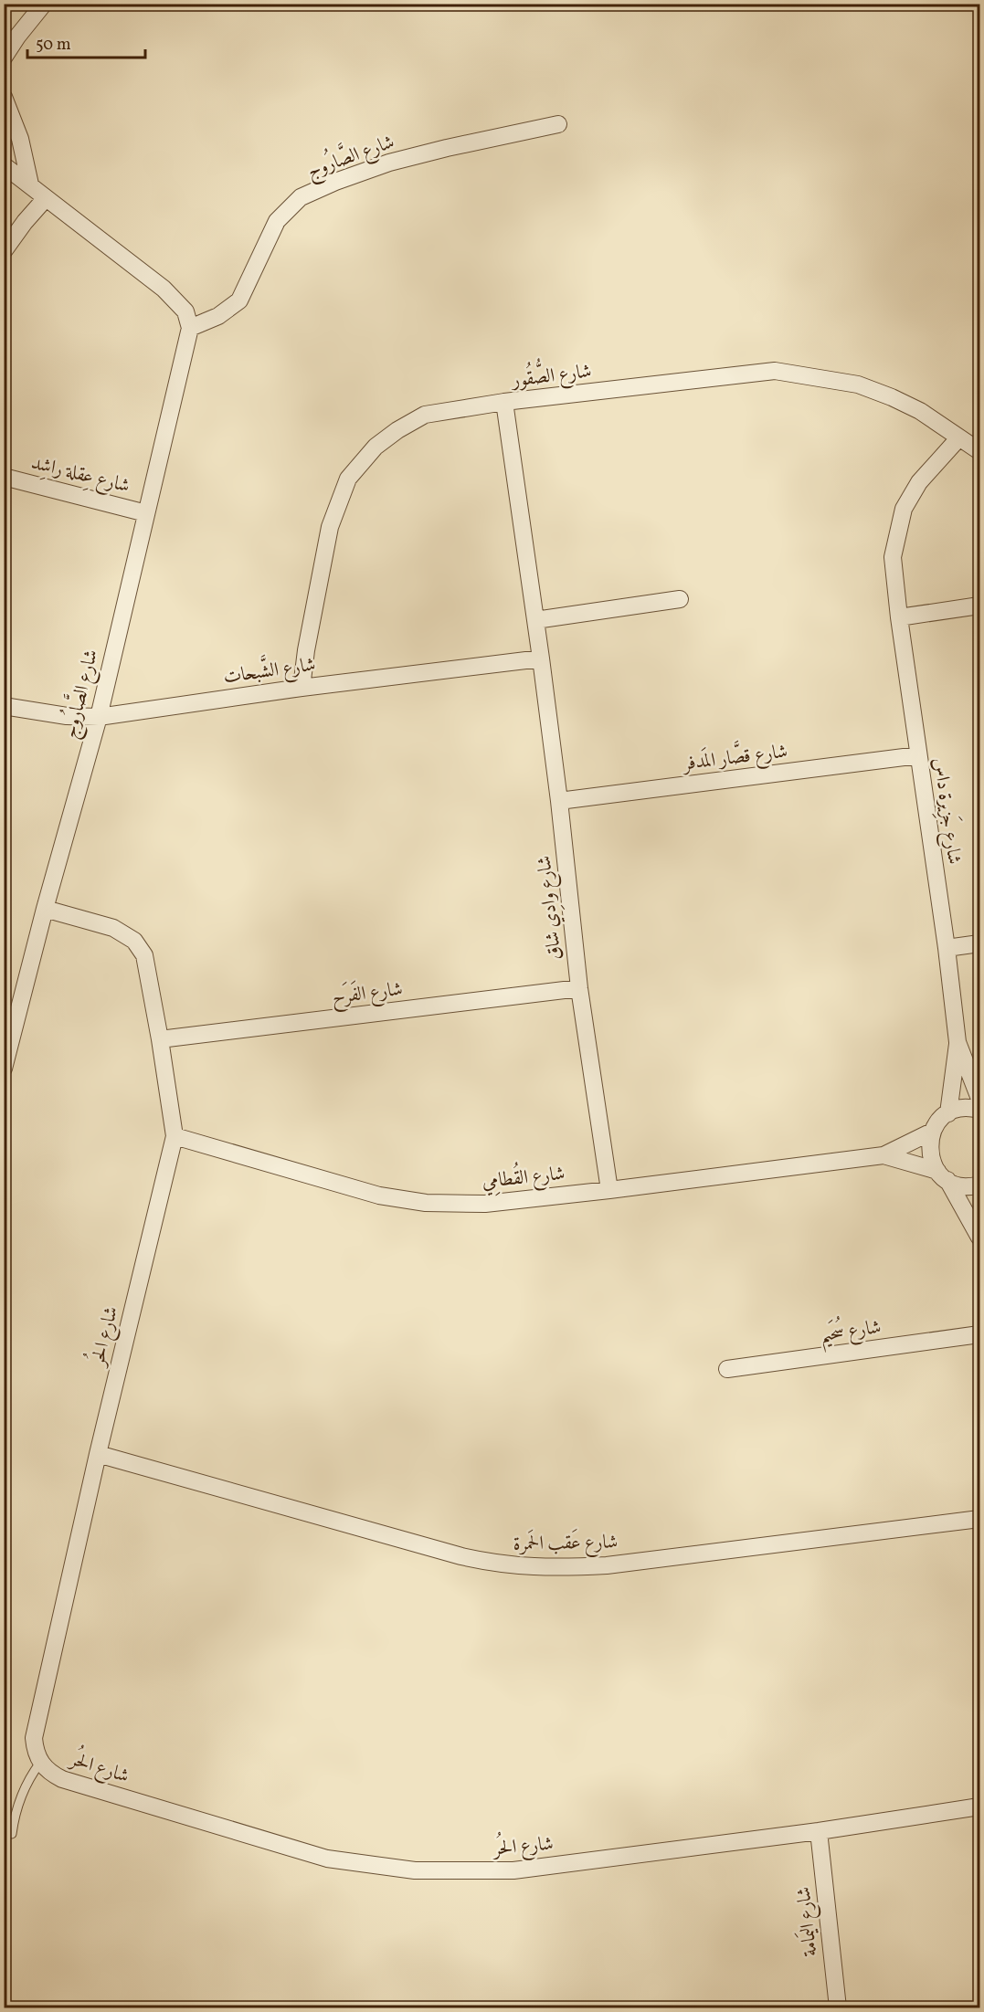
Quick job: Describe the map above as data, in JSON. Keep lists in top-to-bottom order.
{
  "streets": {
    "street": [
      "شارع الصَّارُوج",
      "شارع الصُّقُور",
      "شارع عِقلة راشِد",
      "شارع الشَّبحات",
      "شارع قصَّار المَدفر",
      "شارع جَزِيرة داس",
      "شارع وادِي شاق",
      "شارع الفَرَح",
      "شارع القُطامِي",
      "شارع سُحَيم",
      "شارع الحُر",
      "شارع عَقب الحَمرة",
      "شارع اليَمامة"
    ]
  },
  "crossings": [
    ["شارع الصَّارُوج", "شارع عِقلة راشِد"],
    ["شارع الصَّارُوج", "شارع الشَّبحات"],
    ["شارع الصَّارُوج", "شارع الحُر"],
    ["شارع الصُّقُور", "شارع الشَّبحات"],
    ["شارع الصُّقُور", "شارع جَزِيرة داس"],
    ["شارع الصُّقُور", "شارع وادِي شاق"],
    ["شارع الشَّبحات", "شارع وادِي شاق"],
    ["شارع قصَّار المَدفر", "شارع جَزِيرة داس"],
    ["شارع قصَّار المَدفر", "شارع وادِي شاق"],
    ["شارع وادِي شاق", "شارع الفَرَح"],
    ["شارع وادِي شاق", "شارع القُطامِي"],
    ["شارع الفَرَح", "شارع الحُر"],
    ["شارع القُطامِي", "شارع الحُر"],
    ["شارع الحُر", "شارع عَقب الحَمرة"],
    ["شارع الحُر", "شارع اليَمامة"]
  ],
  "scale_bar": "50 m"
}
